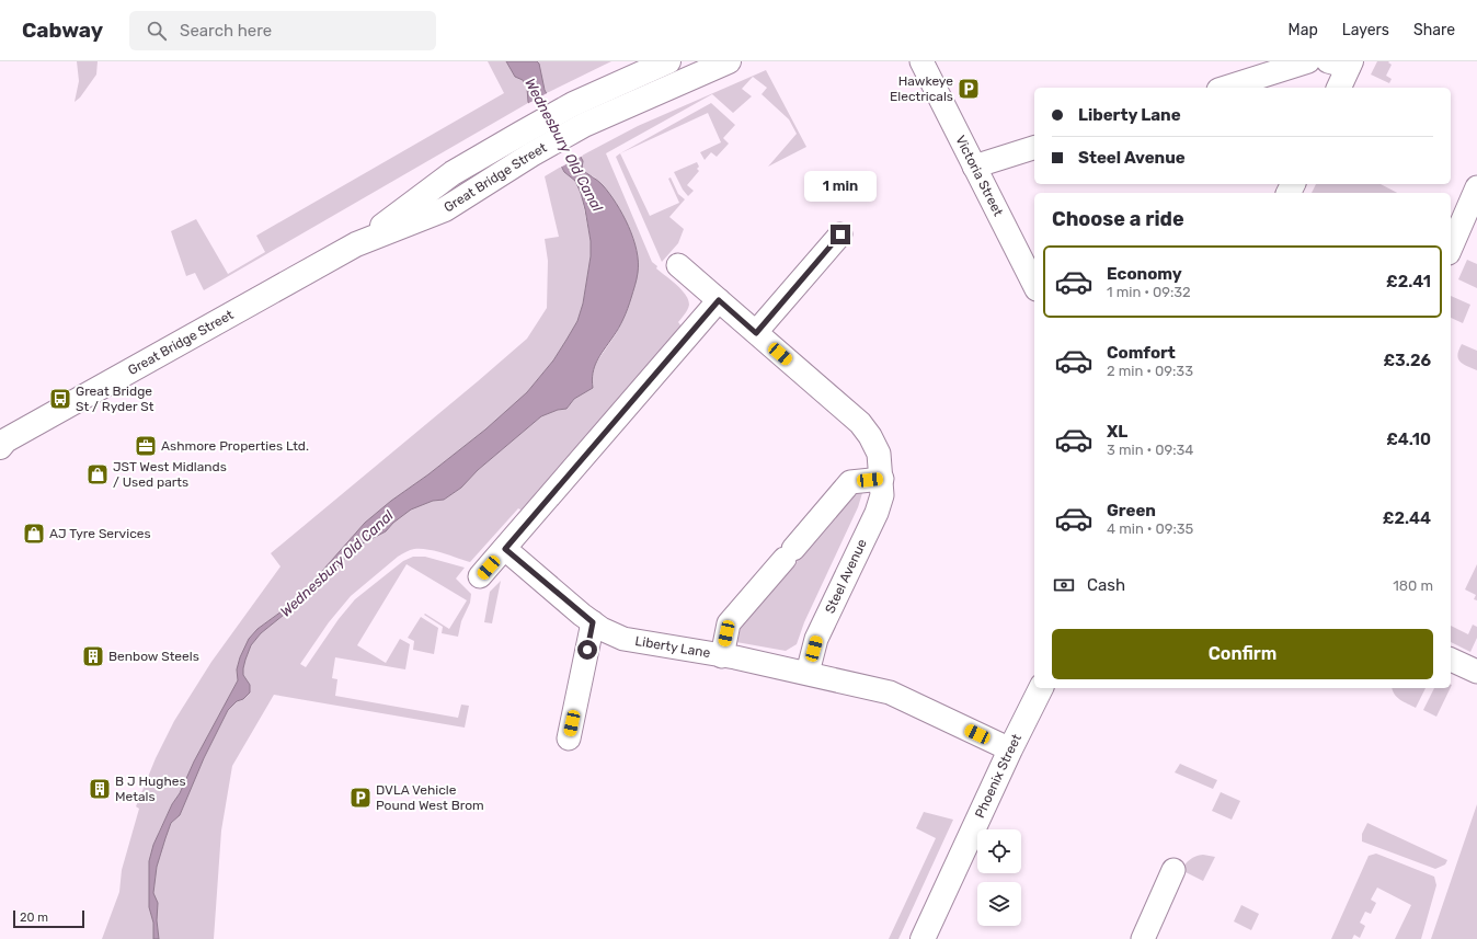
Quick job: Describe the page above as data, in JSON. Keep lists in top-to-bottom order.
{
  "streets": {
    "street": [
      "Victoria Street",
      "Great Bridge Street",
      "Steel Avenue",
      "Liberty Lane",
      "Phoenix Street"
    ]
  },
  "crossings": [
    ["Steel Avenue", "Liberty Lane"],
    ["Liberty Lane", "Phoenix Street"]
  ],
  "water": ["Wednesbury Old Canal"],
  "places": {
    "parking": ["Hawkeye Electricals", "DVLA Vehicle Pound West Brom"],
    "bus stop": ["Great Bridge St / Ryder St"],
    "office": ["Ashmore Properties Ltd."],
    "shop": ["JST West Midlands / Used parts", "AJ Tyre Services"],
    "building": ["Benbow Steels", "B J Hughes Metals"]
  },
  "scale_bar": "20 m",
  "page": {
    "header": "Cabway",
    "search": "Search here",
    "nav": ["Map", "Layers", "Share"],
    "banner": ["Liberty Lane", "Steel Avenue"],
    "bubble": "1 min",
    "heading": "Choose a ride",
    "list": [
      {
        "name": "Economy",
        "note": "1 min · 09:32",
        "value": "£2.41"
      },
      {
        "name": "Comfort",
        "note": "2 min · 09:33",
        "value": "£3.26"
      },
      {
        "name": "XL",
        "note": "3 min · 09:34",
        "value": "£4.10"
      },
      {
        "name": "Green",
        "note": "4 min · 09:35",
        "value": "£2.44"
      }
    ],
    "pay": ["Cash", "180 m"],
    "buttons": "Confirm",
    "scale": "20 m"
  }
}
